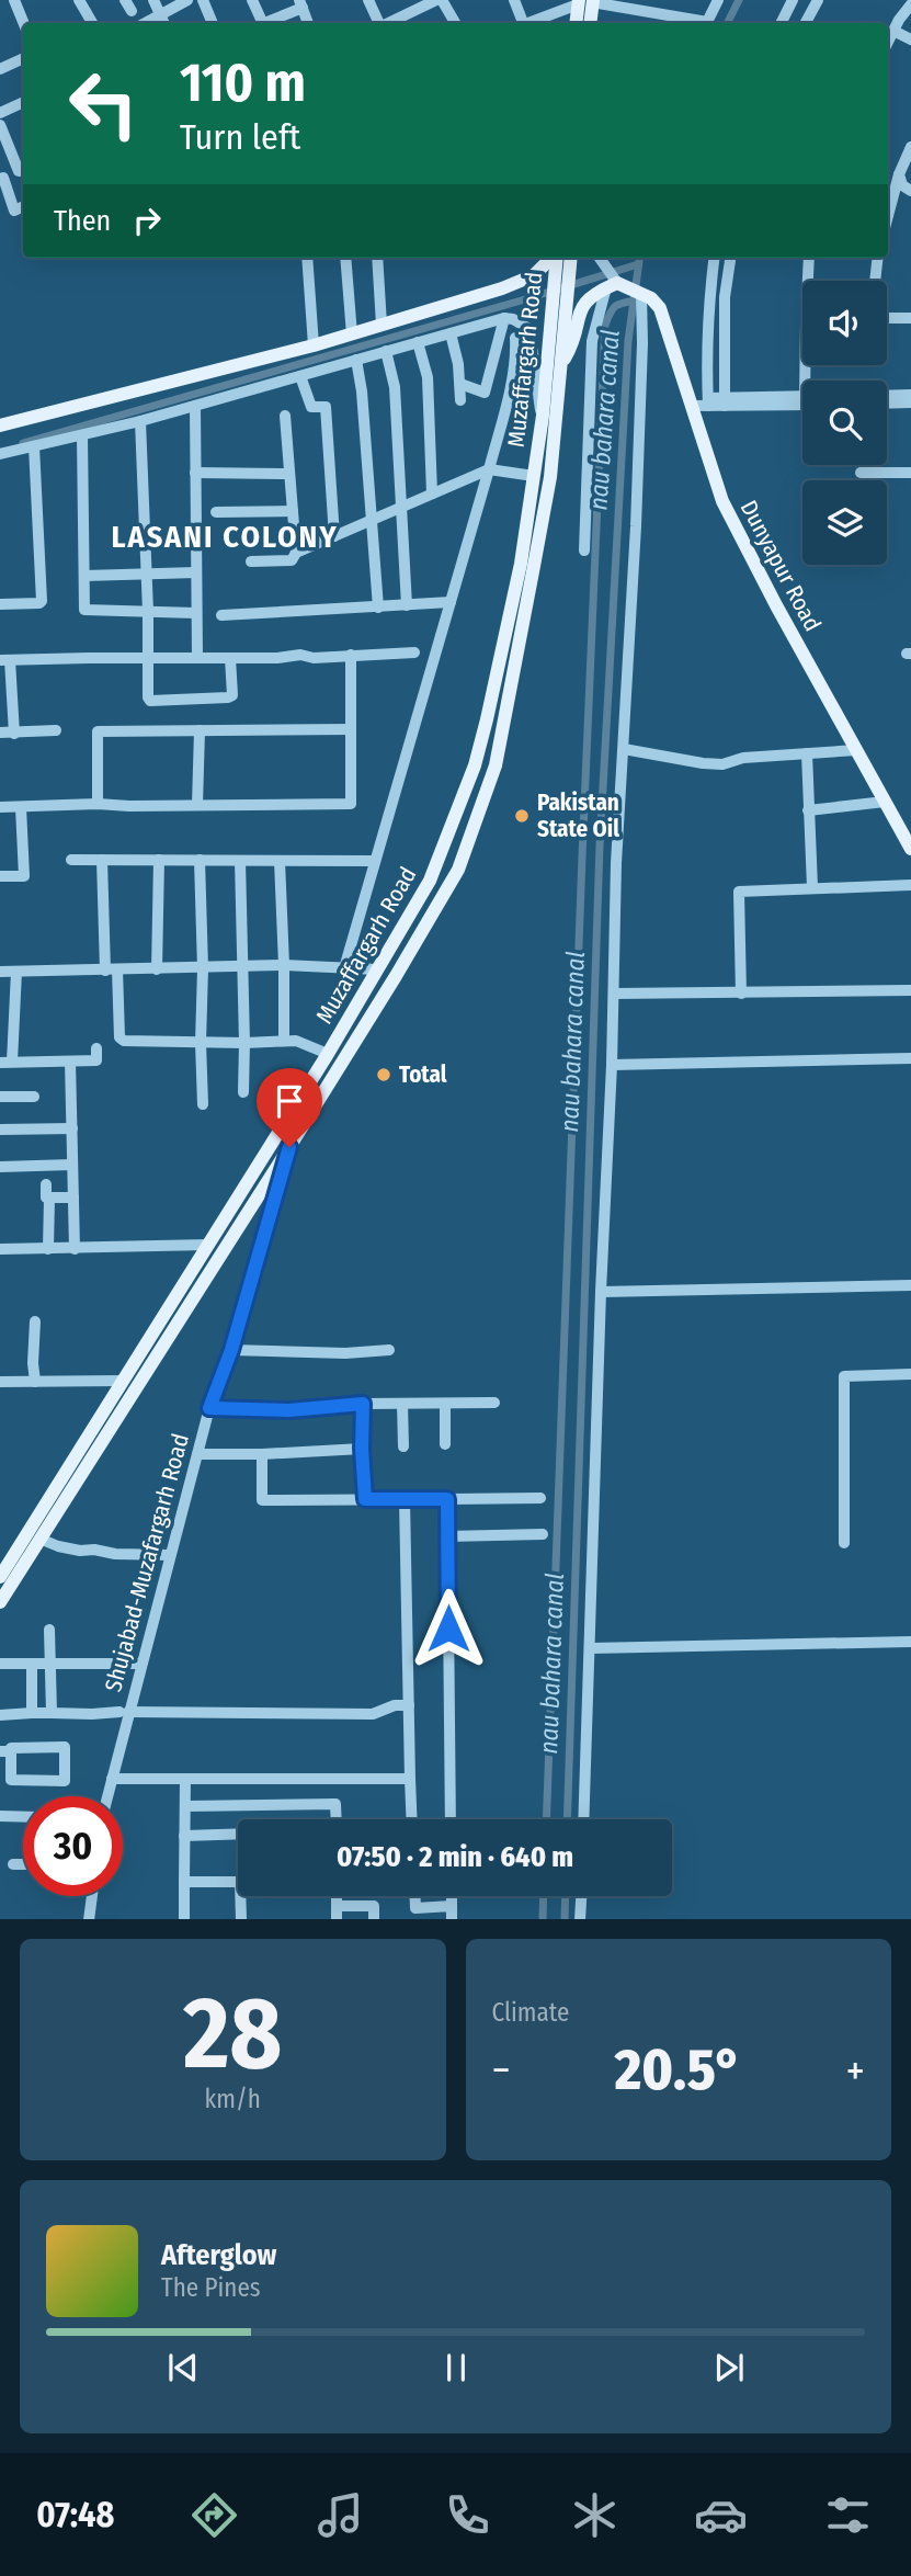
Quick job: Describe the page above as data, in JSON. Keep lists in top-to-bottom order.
{
  "streets": {
    "main road": ["Muzaffargarh Road", "Dunyapur Road"],
    "street": ["Shujabad-Muzafargarh Road"]
  },
  "crossings": [
    ["Muzaffargarh Road", "Shujabad-Muzafargarh Road"]
  ],
  "districts": ["LASANI COLONY"],
  "water": ["nau bahara canal"],
  "places": ["Pakistan State Oil", "Total"],
  "page": {
    "turn": ["110 m", "Turn left"],
    "then": "Then",
    "limit": "30",
    "trip": "07:50 · 2 min · 640 m",
    "tile": [
      ["28", "km/h"],
      "Climate"
    ],
    "heat": ["−", "20.5°", "+"],
    "song": ["Afterglow", "The Pines"],
    "tabs": "07:48"
  }
}
